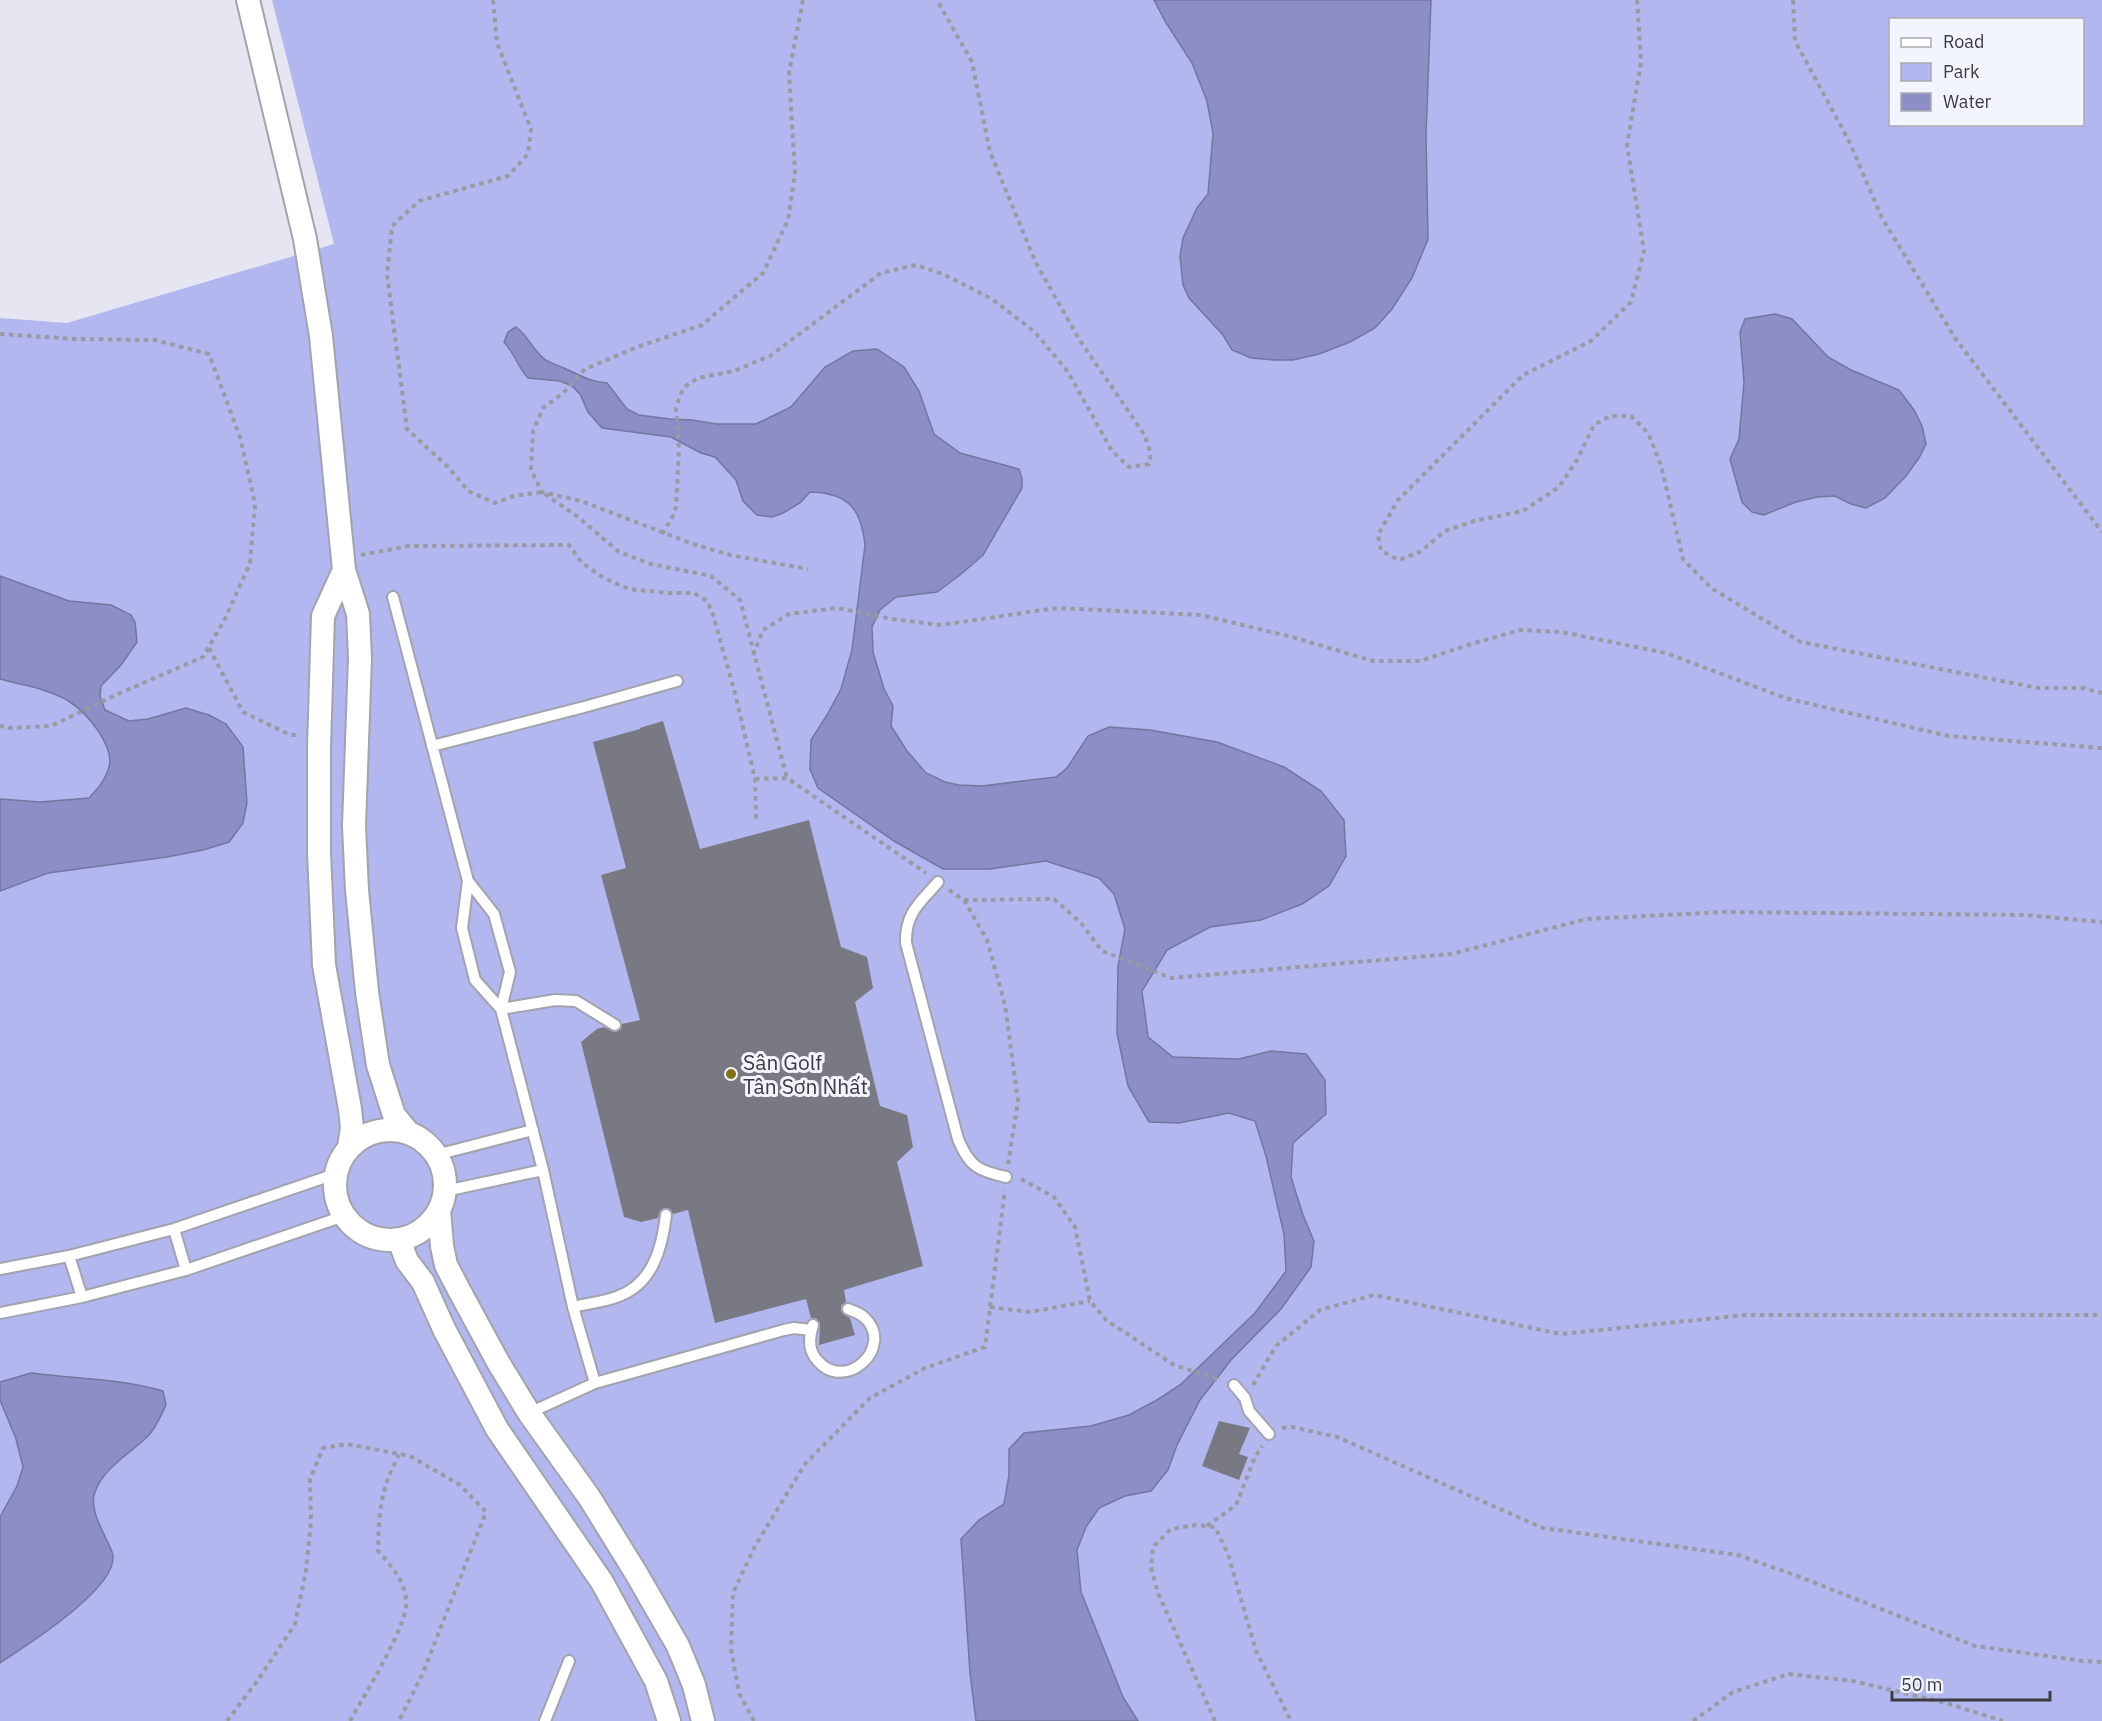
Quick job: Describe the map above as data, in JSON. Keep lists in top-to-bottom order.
{
  "places": ["Sân Golf Tân Sơn Nhất"],
  "legend": ["Road", "Park", "Water"],
  "scale_bar": "50 m"
}
